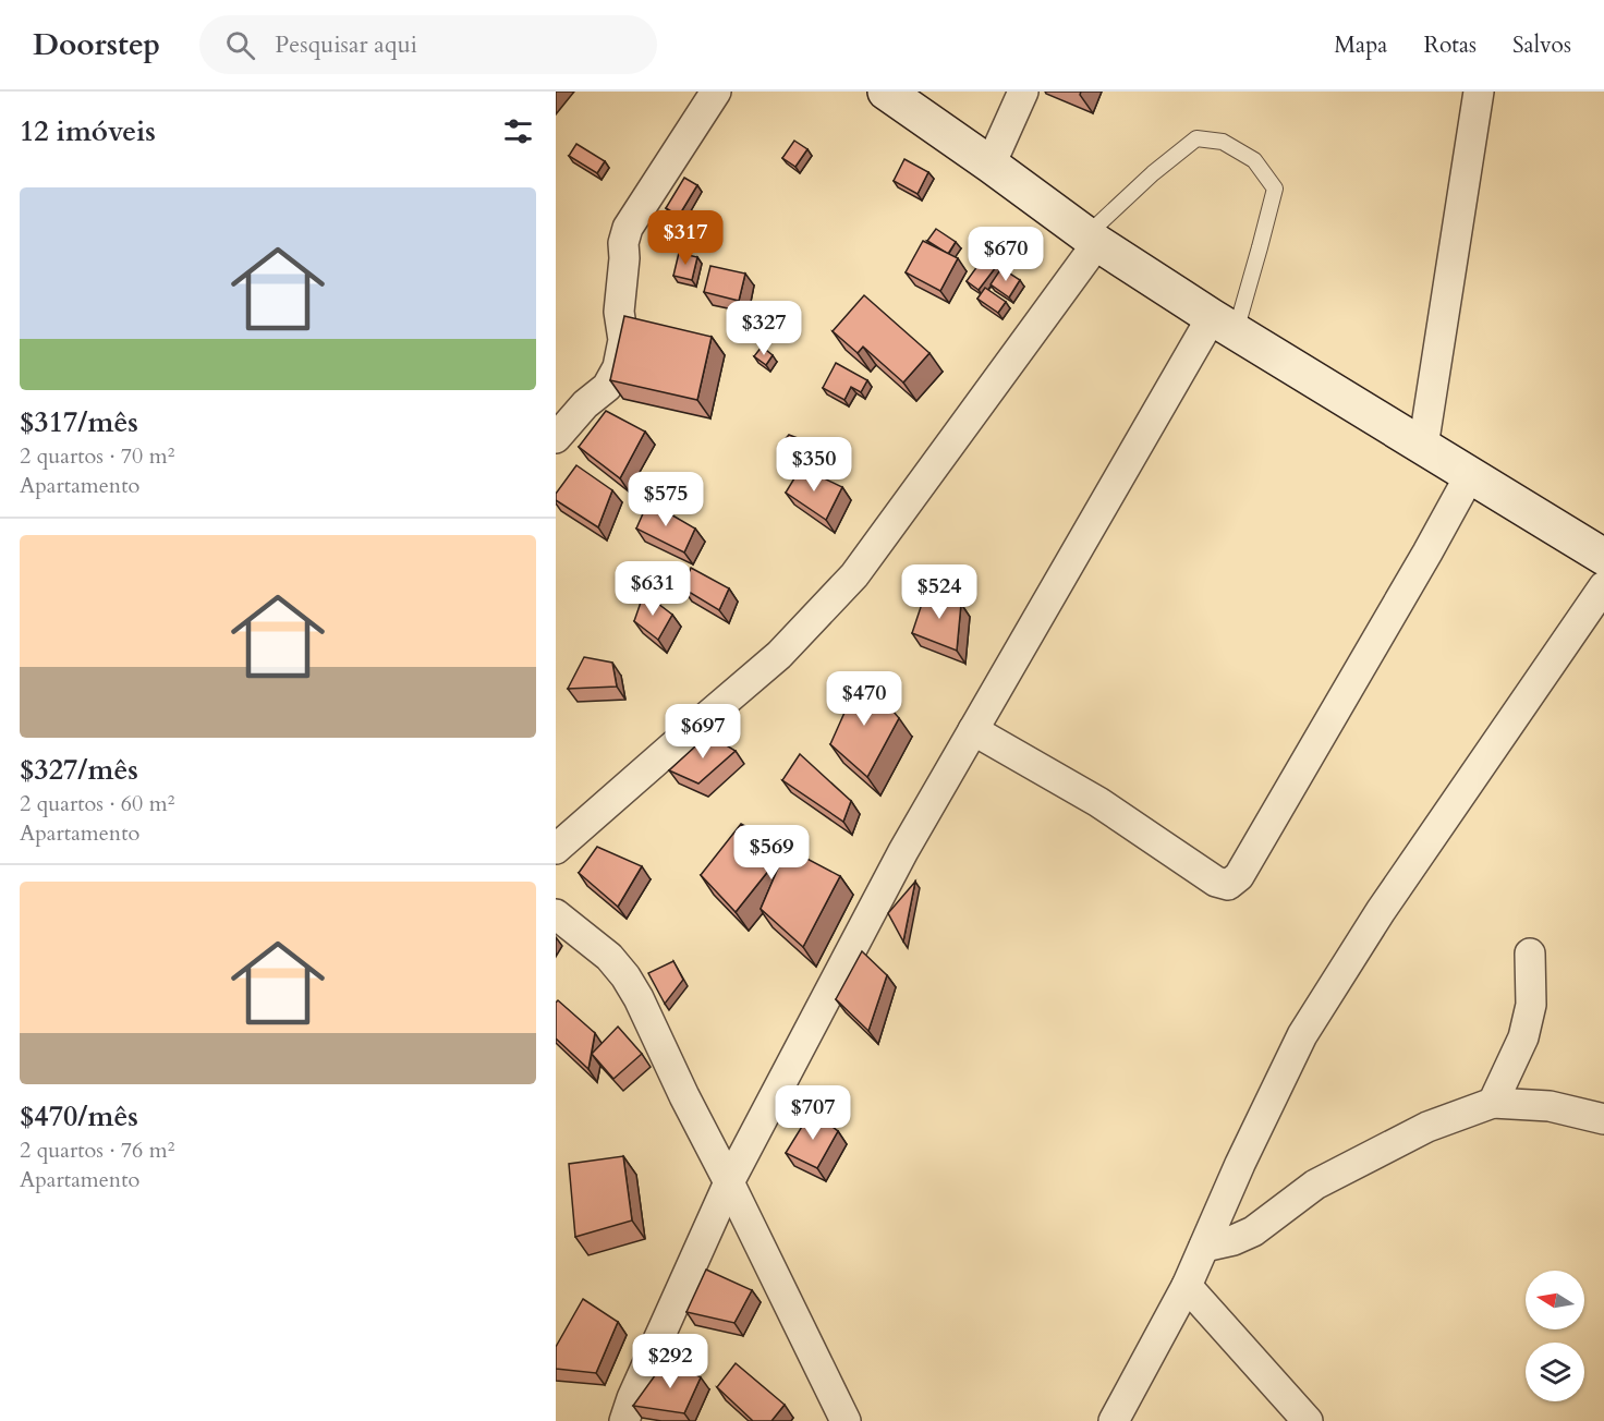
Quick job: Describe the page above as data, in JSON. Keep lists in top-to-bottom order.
{
  "north": "left",
  "page": {
    "header": "Doorstep",
    "search": "Pesquisar aqui",
    "nav": ["Mapa", "Rotas", "Salvos"],
    "heading": "12 imóveis",
    "list": [
      {
        "name": "$317/mês",
        "note": "2 quartos · 70 m² · Apartamento"
      },
      {
        "name": "$327/mês",
        "note": "2 quartos · 60 m² · Apartamento"
      },
      {
        "name": "$470/mês",
        "note": "2 quartos · 76 m² · Apartamento"
      }
    ],
    "price": [
      "$317",
      "$670",
      "$327",
      "$350",
      "$575",
      "$631",
      "$524",
      "$470",
      "$697",
      "$569",
      "$707",
      "$292"
    ]
  }
}
